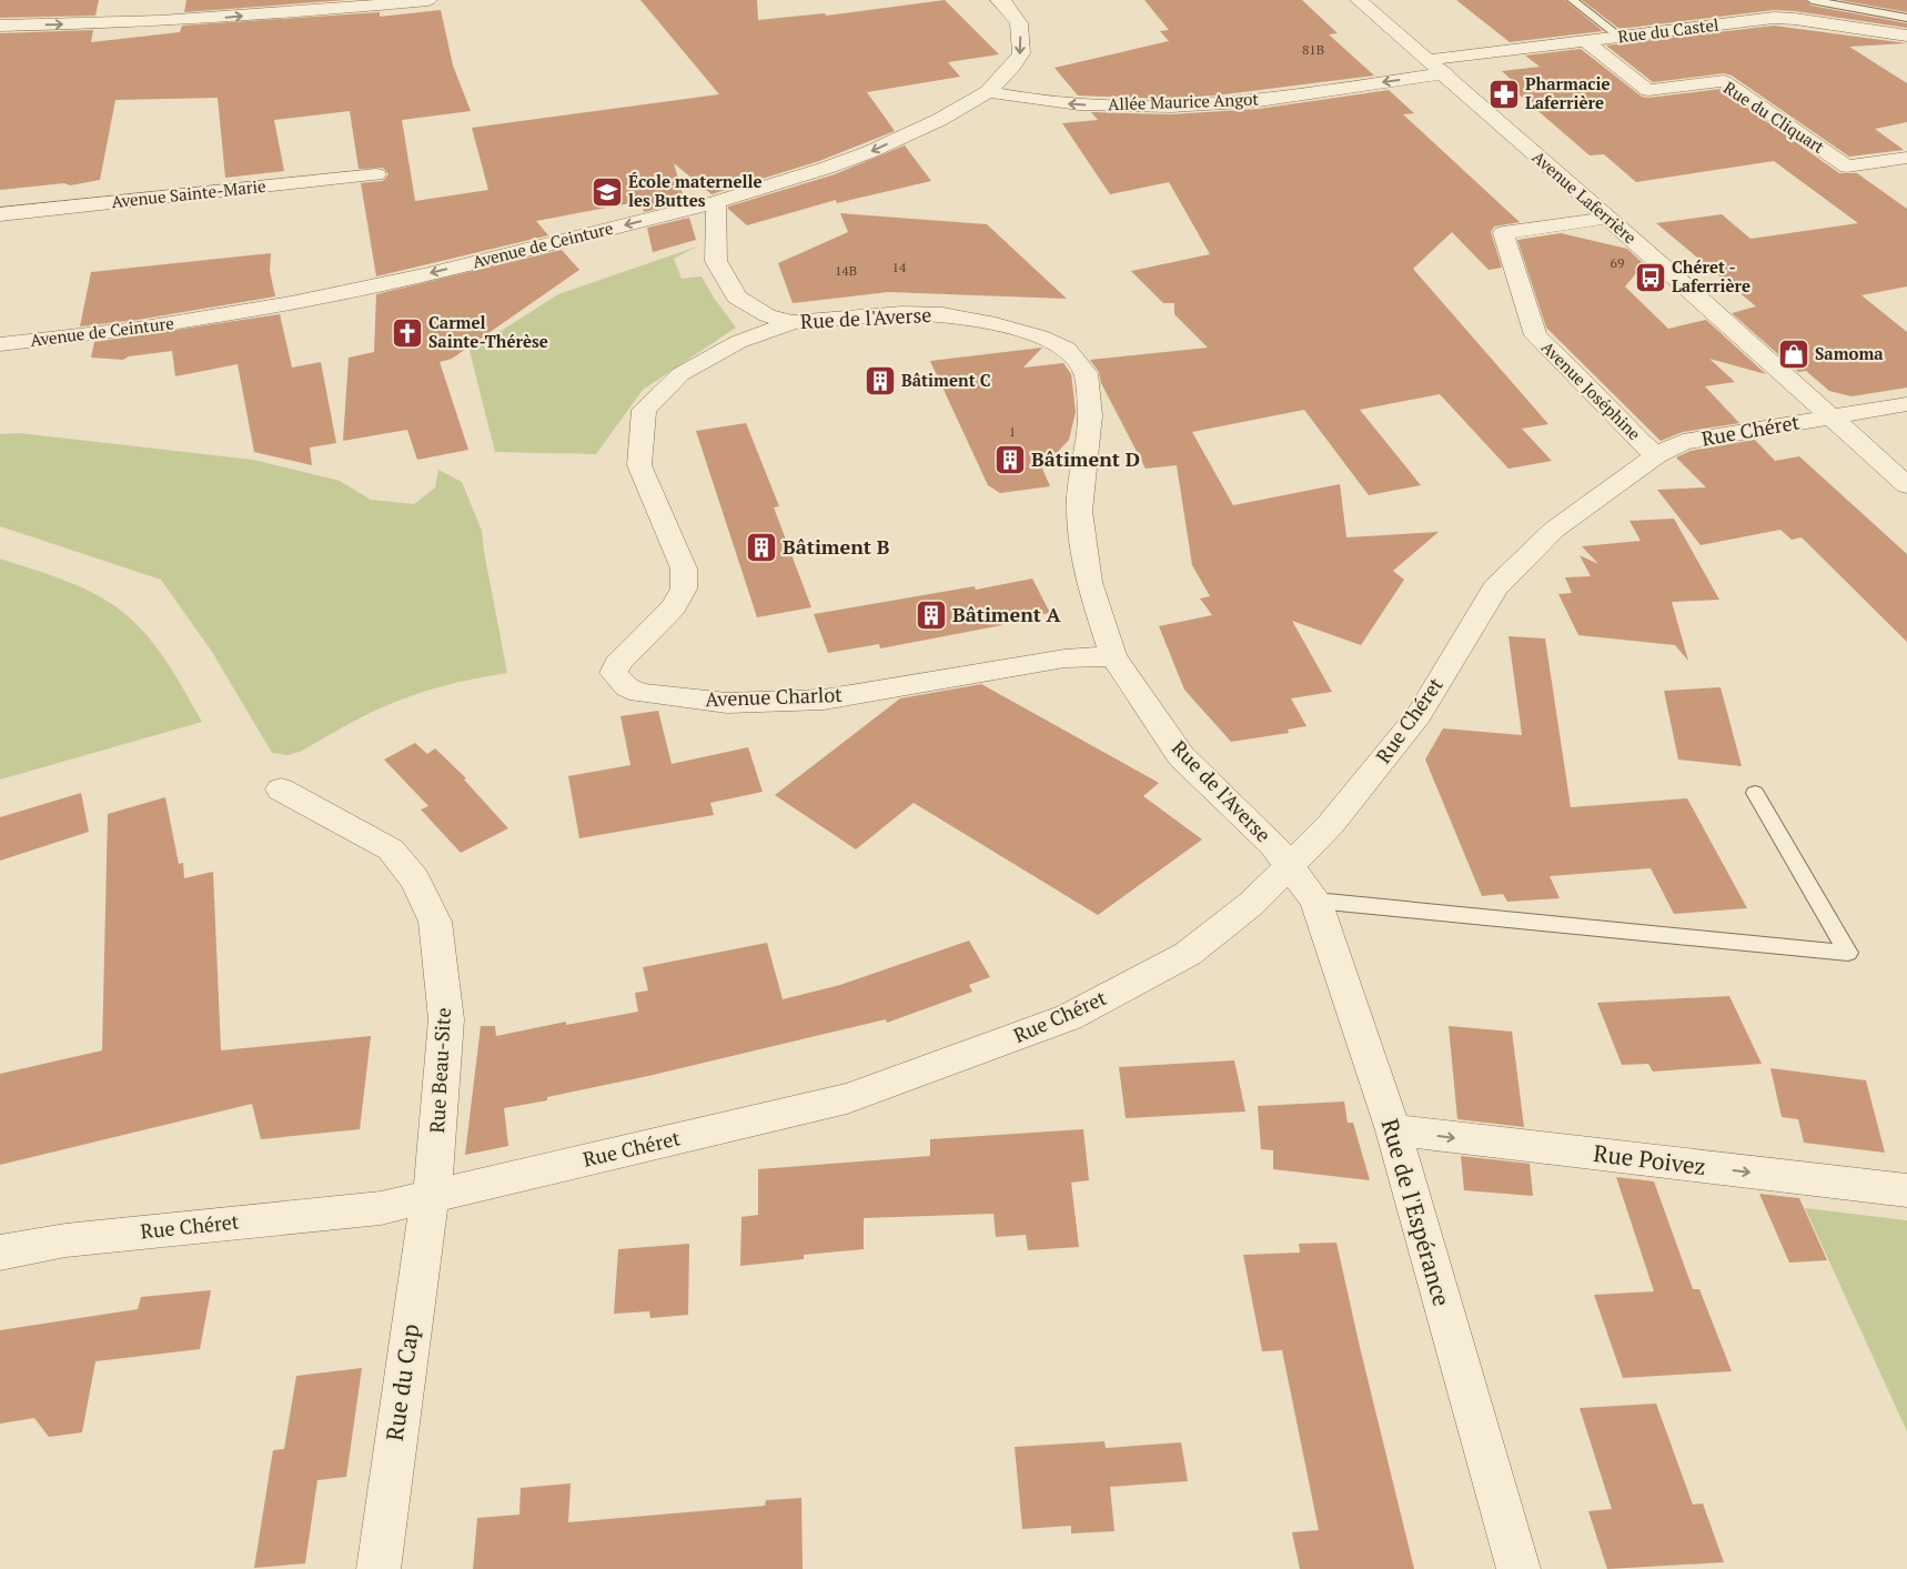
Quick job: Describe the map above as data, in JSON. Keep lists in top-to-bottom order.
{
  "streets": {
    "street": [
      "Rue du Castel",
      "Allée Maurice Angot",
      "Rue du Cliquart",
      "Avenue Sainte-Marie",
      "Avenue Laferrière",
      "Avenue de Ceinture",
      "Rue de l'Averse",
      "Avenue Joséphine",
      "Rue Chéret",
      "Avenue Charlot",
      "Rue Beau-Site",
      "Rue Poivez",
      "Rue de l'Espérance",
      "Rue du Cap"
    ]
  },
  "crossings": [
    ["Rue du Castel", "Allée Maurice Angot"],
    ["Rue du Castel", "Rue du Cliquart"],
    ["Rue du Castel", "Avenue Laferrière"],
    ["Allée Maurice Angot", "Avenue Laferrière"],
    ["Allée Maurice Angot", "Avenue de Ceinture"],
    ["Avenue Laferrière", "Avenue Joséphine"],
    ["Avenue Laferrière", "Rue Chéret"],
    ["Avenue de Ceinture", "Rue de l'Averse"],
    ["Rue de l'Averse", "Rue Chéret"],
    ["Rue de l'Averse", "Avenue Charlot"],
    ["Rue de l'Averse", "Rue de l'Espérance"],
    ["Avenue Joséphine", "Rue Chéret"],
    ["Rue Chéret", "Rue Beau-Site"],
    ["Rue Chéret", "Rue de l'Espérance"],
    ["Rue Chéret", "Rue du Cap"],
    ["Rue Beau-Site", "Rue du Cap"],
    ["Rue Poivez", "Rue de l'Espérance"]
  ],
  "one_way": ["Allée Maurice Angot", "Avenue de Ceinture", "Rue Poivez"],
  "places": {
    "pharmacy": ["Pharmacie Laferrière"],
    "school or university": ["École maternelle les Buttes"],
    "bus stop": ["Chéret - Laferrière"],
    "church": ["Carmel Sainte-Thérèse"],
    "shop": ["Samoma"],
    "building": [
      "Bâtiment C",
      "Bâtiment D",
      "Bâtiment B",
      "Bâtiment A"
    ]
  },
  "house_numbers": [
    "81B",
    "69",
    "14",
    "14B",
    "1"
  ]
}
